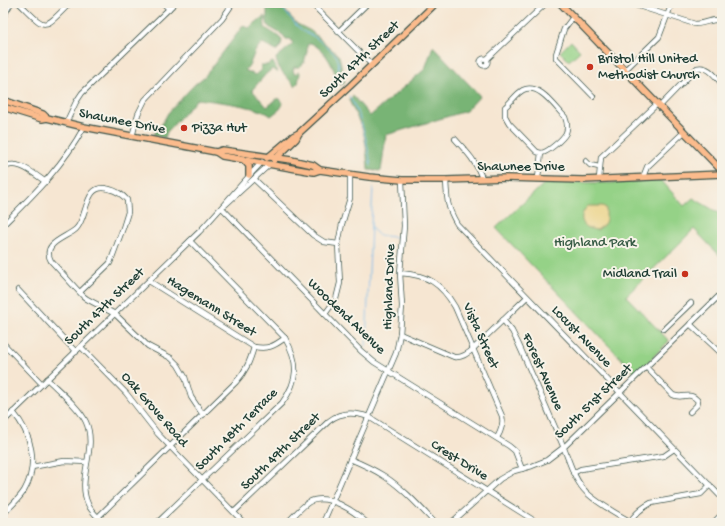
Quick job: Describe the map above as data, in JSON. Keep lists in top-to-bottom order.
{
  "streets": {
    "main road": ["South 47th Street", "Shawnee Drive"],
    "street": [
      "Highland Drive",
      "Hagemann Street",
      "Woodend Avenue",
      "Vista Street",
      "Locust Avenue",
      "Forest Avenue",
      "South 51st Street",
      "Oak Grove Road",
      "South 48th Terrace",
      "South 49th Street",
      "Crest Drive"
    ]
  },
  "crossings": [
    ["South 47th Street", "Shawnee Drive"],
    ["South 47th Street", "Hagemann Street"],
    ["South 47th Street", "Woodend Avenue"],
    ["South 47th Street", "Oak Grove Road"],
    ["Shawnee Drive", "Highland Drive"],
    ["Shawnee Drive", "Locust Avenue"],
    ["Highland Drive", "Woodend Avenue"],
    ["Highland Drive", "Vista Street"],
    ["Highland Drive", "South 49th Street"],
    ["Highland Drive", "Crest Drive"],
    ["Hagemann Street", "South 48th Terrace"],
    ["Woodend Avenue", "Vista Street"],
    ["Woodend Avenue", "South 51st Street"],
    ["Locust Avenue", "South 51st Street"],
    ["Forest Avenue", "South 51st Street"],
    ["South 51st Street", "Crest Drive"],
    ["Oak Grove Road", "South 48th Terrace"],
    ["Oak Grove Road", "South 49th Street"],
    ["South 49th Street", "Crest Drive"]
  ],
  "parks": ["Highland Park"],
  "places": ["Bristol Hill United Methodist Church", "Pizza Hut", "Midland Trail"]
}
